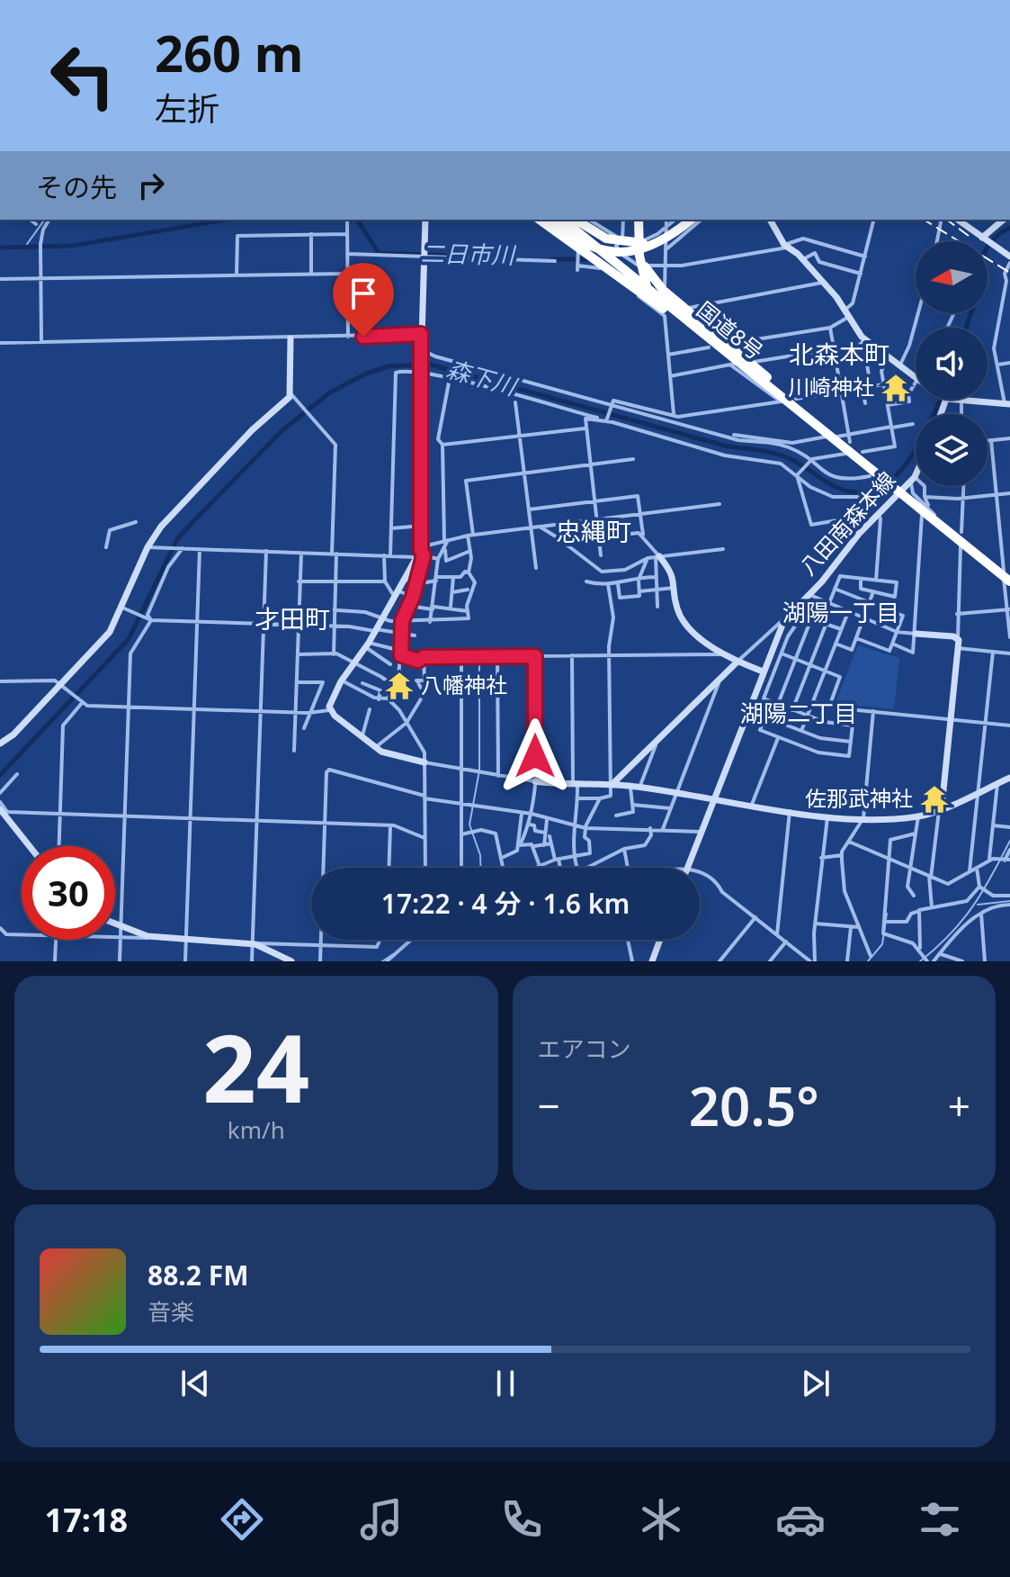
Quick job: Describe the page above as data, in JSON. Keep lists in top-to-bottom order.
{
  "streets": {
    "highway": ["国道8号"],
    "street": ["八田南森本線"]
  },
  "crossings": [
    ["国道8号", "八田南森本線"]
  ],
  "districts": [
    "北森本町",
    "忠縄町",
    "湖陽一丁目",
    "才田町",
    "湖陽二丁目"
  ],
  "water": ["二日市川", "森下川"],
  "places": {
    "temple": ["川崎神社", "八幡神社", "佐那武神社"]
  },
  "north": "left",
  "page": {
    "turn": ["260 m", "左折"],
    "then": "その先",
    "limit": "30",
    "trip": "17:22 · 4 分 · 1.6 km",
    "tile": [
      ["24", "km/h"],
      "エアコン"
    ],
    "heat": ["−", "20.5°", "+"],
    "song": ["88.2 FM", "音楽"],
    "tabs": "17:18"
  }
}
